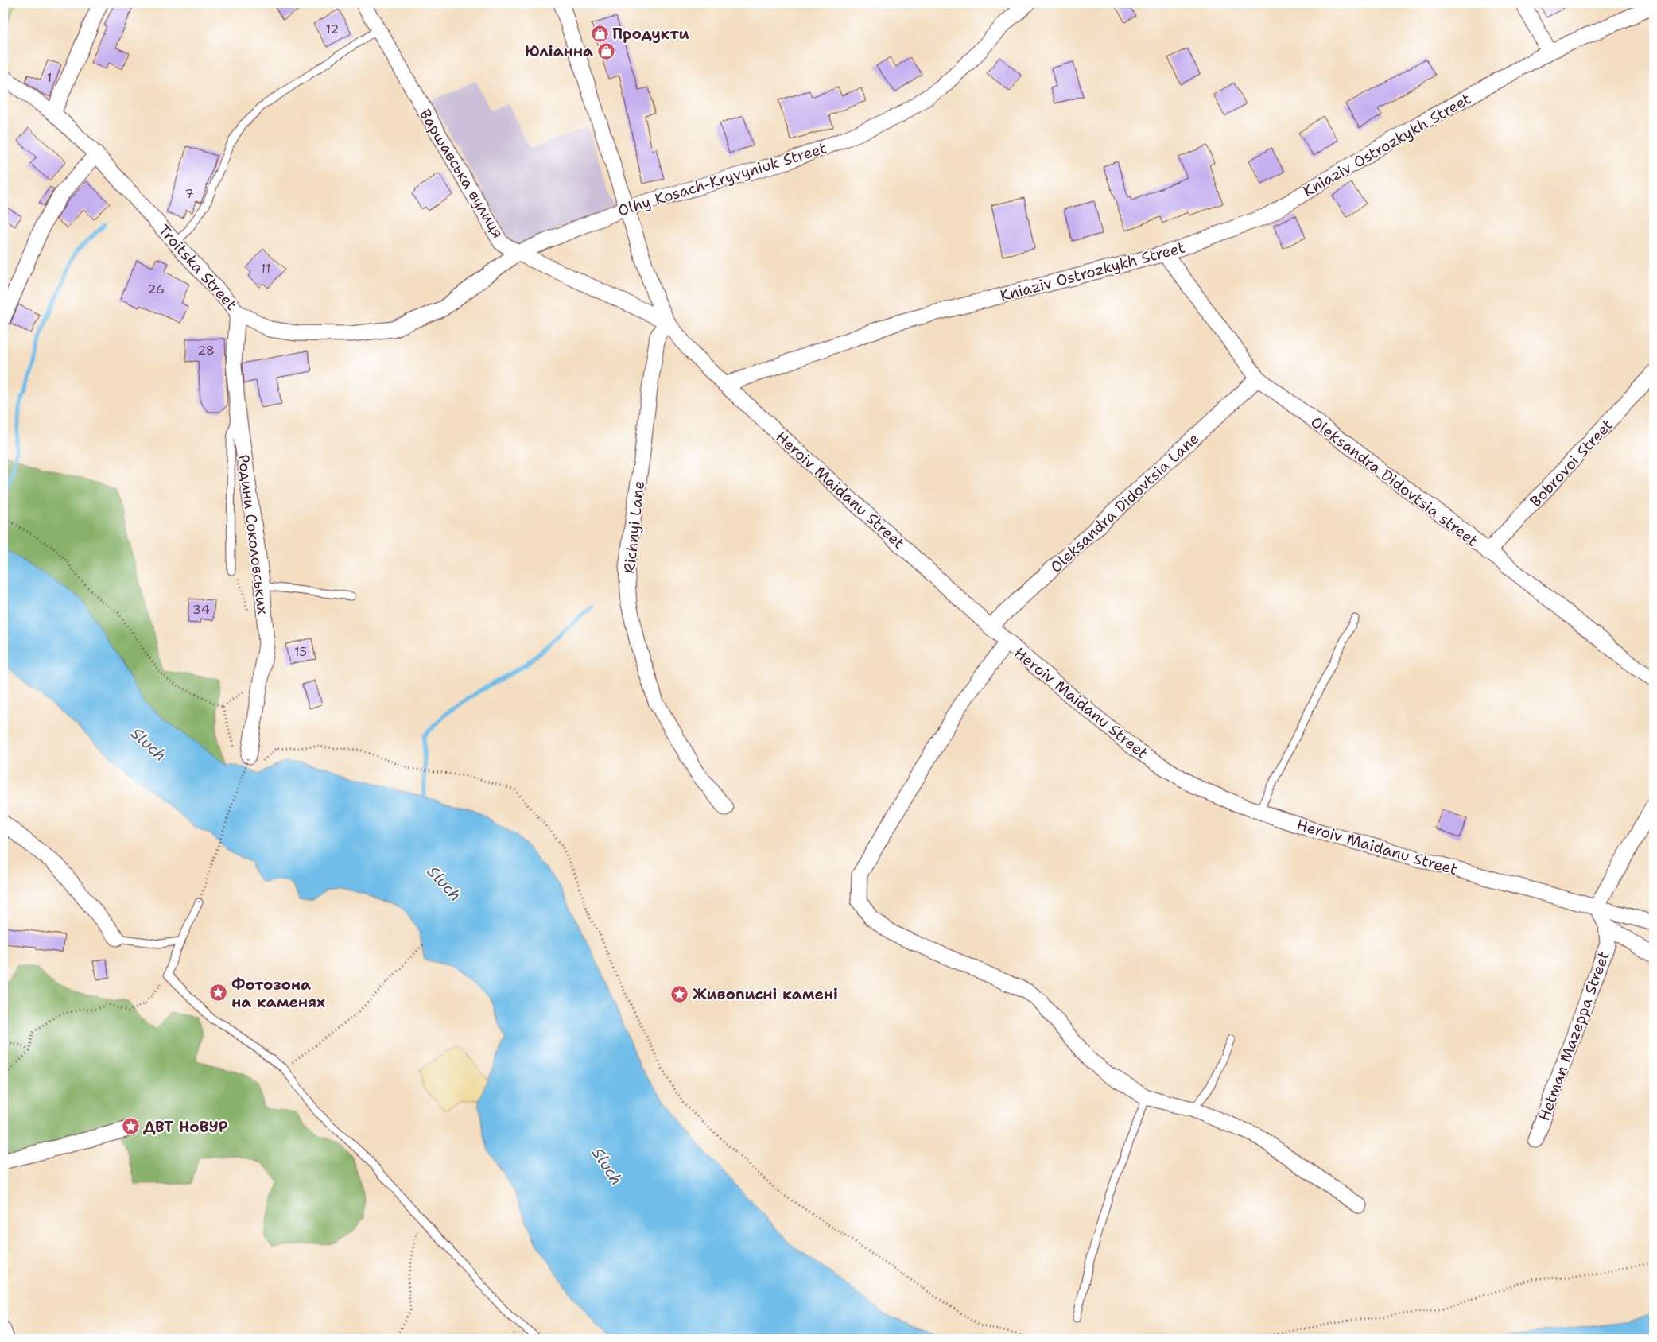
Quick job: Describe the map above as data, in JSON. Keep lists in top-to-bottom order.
{
  "streets": {
    "street": [
      "Kniaziv Ostrozkykh Street",
      "Варшавська вулиця",
      "Olhy Kosach-Kryvyniuk Street",
      "Troitska Street",
      "Bobrovoi Street",
      "Oleksandra Didovtsia street",
      "Heroiv Maidanu Street",
      "Oleksandra Didovtsia Lane",
      "Richnyi Lane",
      "Родини Соколовських",
      "Hetman Mazeppa Street"
    ]
  },
  "crossings": [
    ["Kniaziv Ostrozkykh Street", "Oleksandra Didovtsia street"],
    ["Kniaziv Ostrozkykh Street", "Heroiv Maidanu Street"],
    ["Варшавська вулиця", "Olhy Kosach-Kryvyniuk Street"],
    ["Варшавська вулиця", "Troitska Street"],
    ["Варшавська вулиця", "Heroiv Maidanu Street"],
    ["Варшавська вулиця", "Richnyi Lane"],
    ["Olhy Kosach-Kryvyniuk Street", "Troitska Street"],
    ["Olhy Kosach-Kryvyniuk Street", "Heroiv Maidanu Street"],
    ["Troitska Street", "Родини Соколовських"],
    ["Bobrovoi Street", "Oleksandra Didovtsia street"],
    ["Oleksandra Didovtsia street", "Oleksandra Didovtsia Lane"],
    ["Heroiv Maidanu Street", "Oleksandra Didovtsia Lane"],
    ["Heroiv Maidanu Street", "Richnyi Lane"],
    ["Heroiv Maidanu Street", "Hetman Mazeppa Street"]
  ],
  "water": ["Sluch"],
  "places": {
    "shop": ["Продукти", "Юліанна"],
    "place": ["Фотозона на каменях", "Живописні камені", "ДВТ НоВУР"]
  },
  "house_numbers": [
    "12",
    "1",
    "7",
    "11",
    "26",
    "28",
    "34",
    "15"
  ]
}
